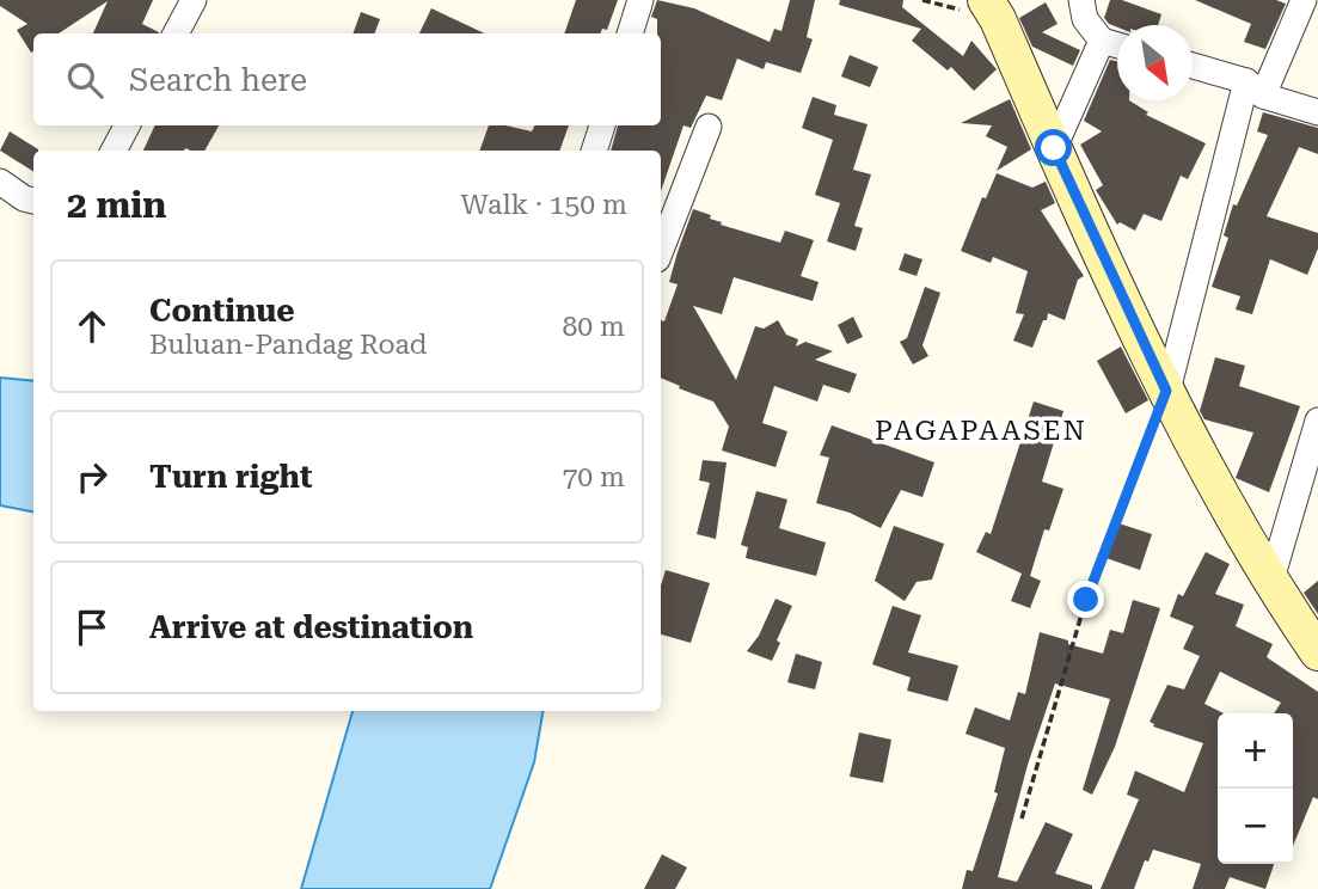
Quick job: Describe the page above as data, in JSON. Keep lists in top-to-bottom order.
{
  "districts": ["PAGAPAASEN"],
  "north": "bottom right",
  "page": {
    "search": "Search here",
    "heading": ["2 min", "Walk · 150 m"],
    "list": [
      ["Continue", "Buluan-Pandag Road", "80 m"],
      ["Turn right", "70 m"],
      "Arrive at destination"
    ],
    "map_buttons": ["+", "−"]
  }
}
